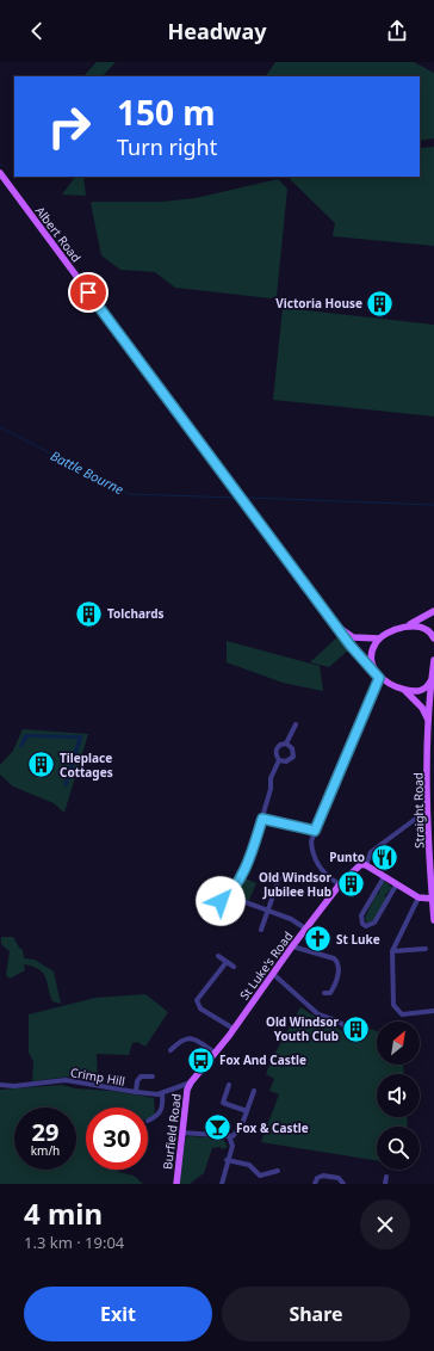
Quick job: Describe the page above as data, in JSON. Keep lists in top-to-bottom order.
{
  "streets": {
    "main road": [
      "Albert Road",
      "Straight Road",
      "St Luke's Road",
      "Burfield Road"
    ],
    "street": ["Crimp Hill"]
  },
  "crossings": [
    ["Straight Road", "St Luke's Road"],
    ["St Luke's Road", "Burfield Road"]
  ],
  "water": ["Battle Bourne"],
  "places": {
    "building": [
      "Victoria House",
      "Tolchards",
      "Tileplace Cottages",
      "Old Windsor Jubilee Hub",
      "Old Windsor Youth Club"
    ],
    "restaurant": ["Punto"],
    "church": ["St Luke"],
    "bus stop": ["Fox And Castle"],
    "bar": ["Fox & Castle"]
  },
  "north": "top right",
  "page": {
    "header": "Headway",
    "turn": ["150 m", "Turn right"],
    "speed": "29 km/h",
    "limit": "30",
    "heading": ["4 min", "1.3 km · 19:04"],
    "buttons": ["Exit", "Share"]
  }
}
